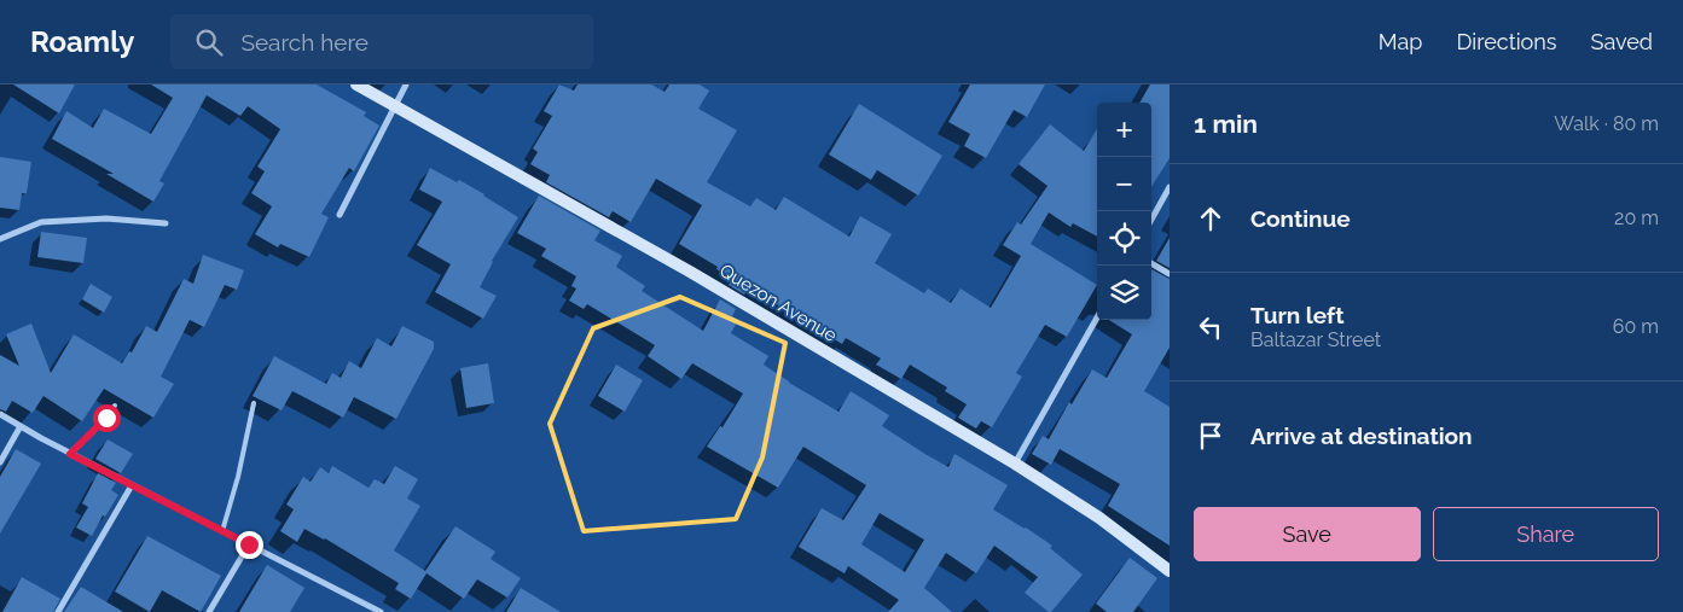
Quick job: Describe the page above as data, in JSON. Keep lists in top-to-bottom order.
{
  "streets": {
    "street": ["Quezon Avenue"]
  },
  "page": {
    "header": "Roamly",
    "search": "Search here",
    "nav": ["Map", "Directions", "Saved"],
    "heading": ["1 min", "Walk · 80 m"],
    "map_buttons": ["+", "−"],
    "list": [
      ["Continue", "20 m"],
      ["Turn left", "Baltazar Street", "60 m"],
      "Arrive at destination"
    ],
    "buttons": ["Save", "Share"]
  }
}
